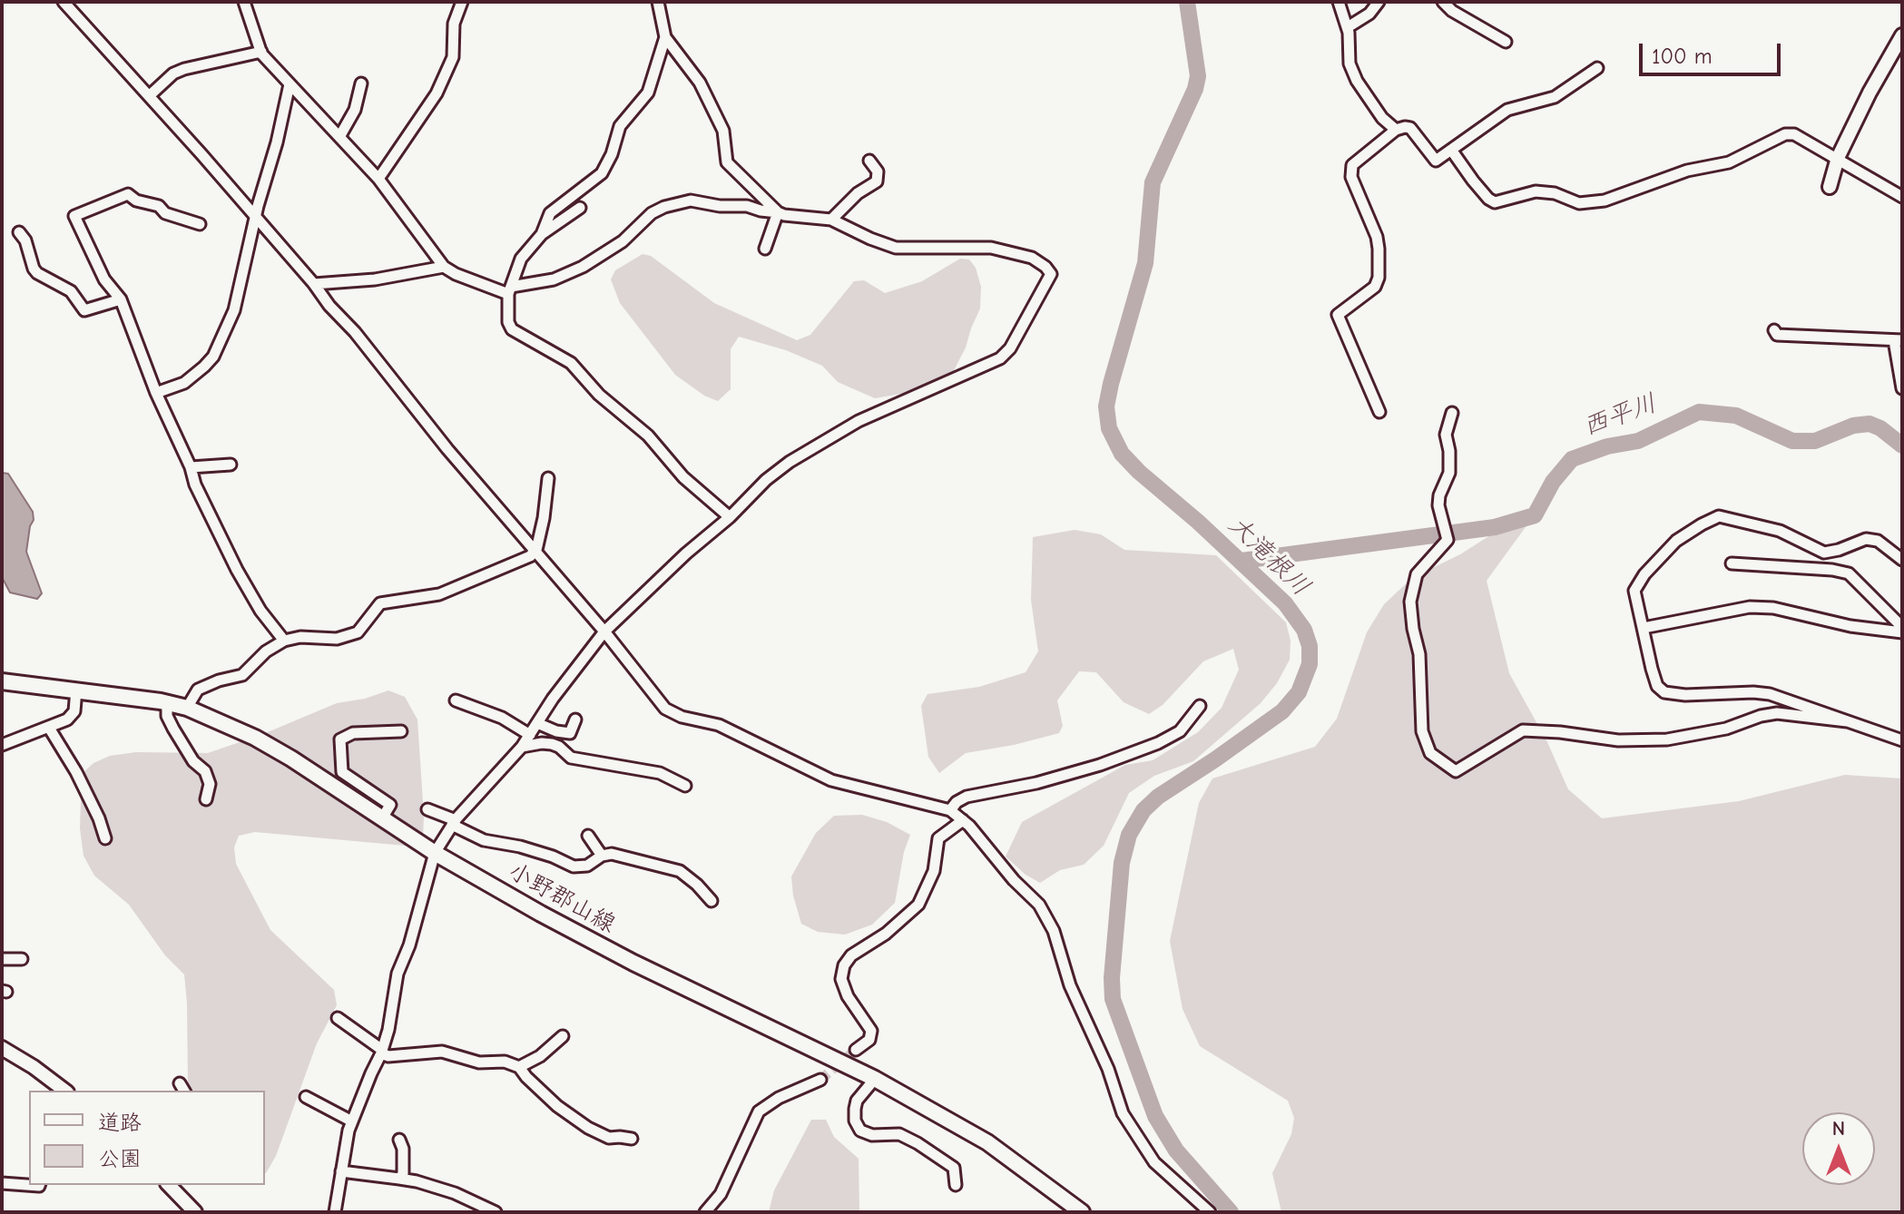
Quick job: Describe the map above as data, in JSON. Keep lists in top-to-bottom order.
{
  "streets": {
    "main road": ["小野郡山線"]
  },
  "water": ["西平川", "大滝根川"],
  "legend": ["道路", "公園"],
  "scale_bar": "100 m",
  "north": "top"
}
